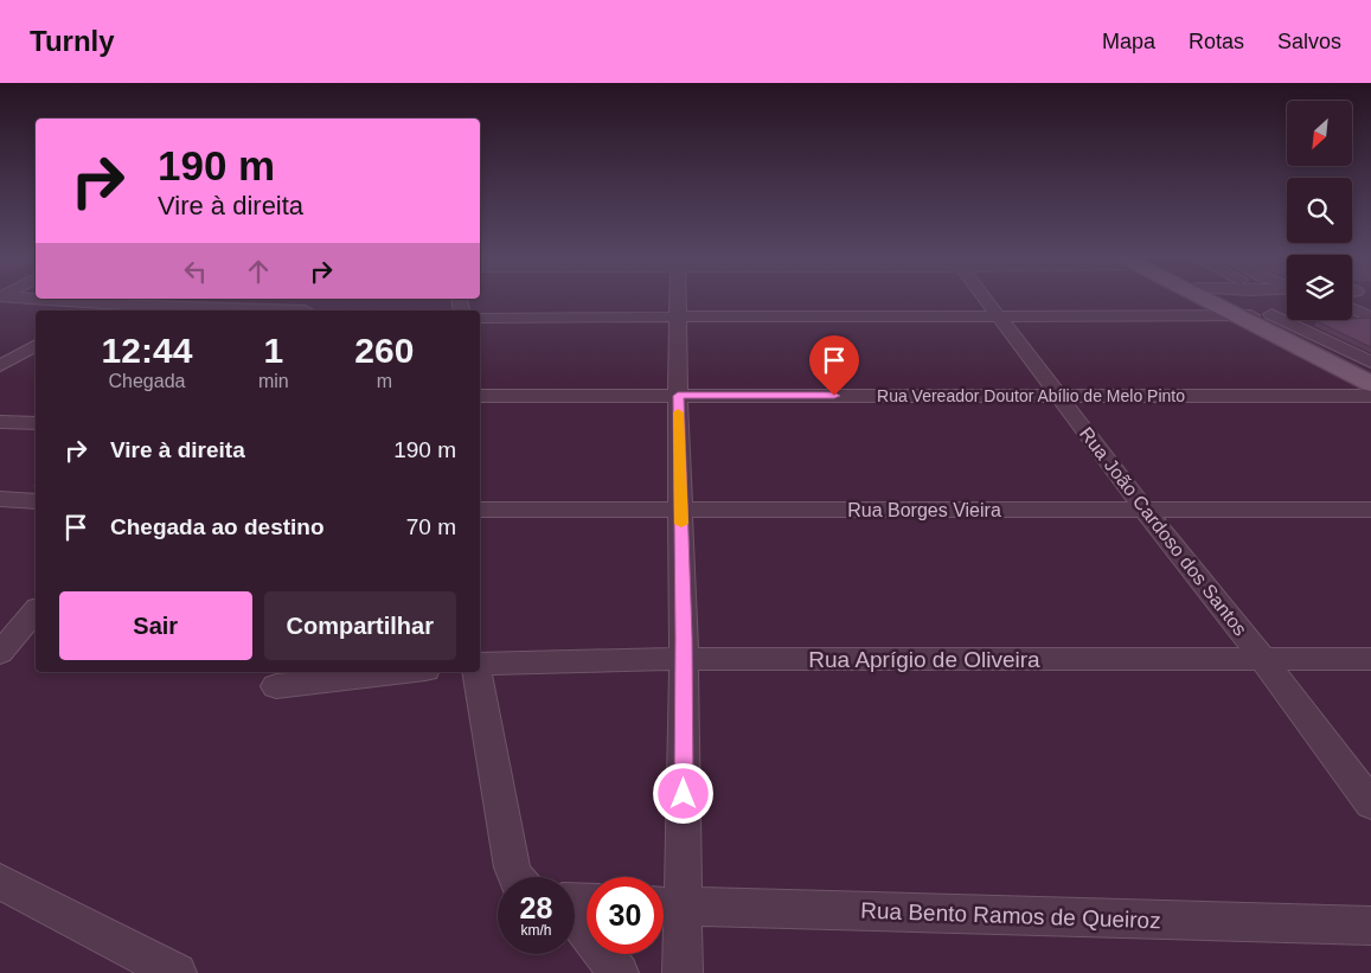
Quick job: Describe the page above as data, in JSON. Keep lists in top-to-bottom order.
{
  "streets": {
    "street": [
      "Rua Vereador Doutor Abílio de Melo Pinto",
      "Rua Borges Vieira",
      "Rua João Cardoso dos Santos",
      "Rua Aprígio de Oliveira",
      "Rua Bento Ramos de Queiroz"
    ]
  },
  "crossings": [
    ["Rua Vereador Doutor Abílio de Melo Pinto", "Rua João Cardoso dos Santos"],
    ["Rua Borges Vieira", "Rua João Cardoso dos Santos"],
    ["Rua João Cardoso dos Santos", "Rua Aprígio de Oliveira"]
  ],
  "north": "bottom left",
  "page": {
    "header": "Turnly",
    "nav": ["Mapa", "Rotas", "Salvos"],
    "turn": ["190 m", "Vire à direita"],
    "eta": [
      "12:44",
      "Chegada",
      "1",
      "min",
      "260",
      "m"
    ],
    "list": [
      {
        "name": "Vire à direita",
        "value": "190 m"
      },
      {
        "name": "Chegada ao destino",
        "value": "70 m"
      }
    ],
    "buttons": ["Sair", "Compartilhar"],
    "speed": "28 km/h",
    "limit": "30"
  }
}
